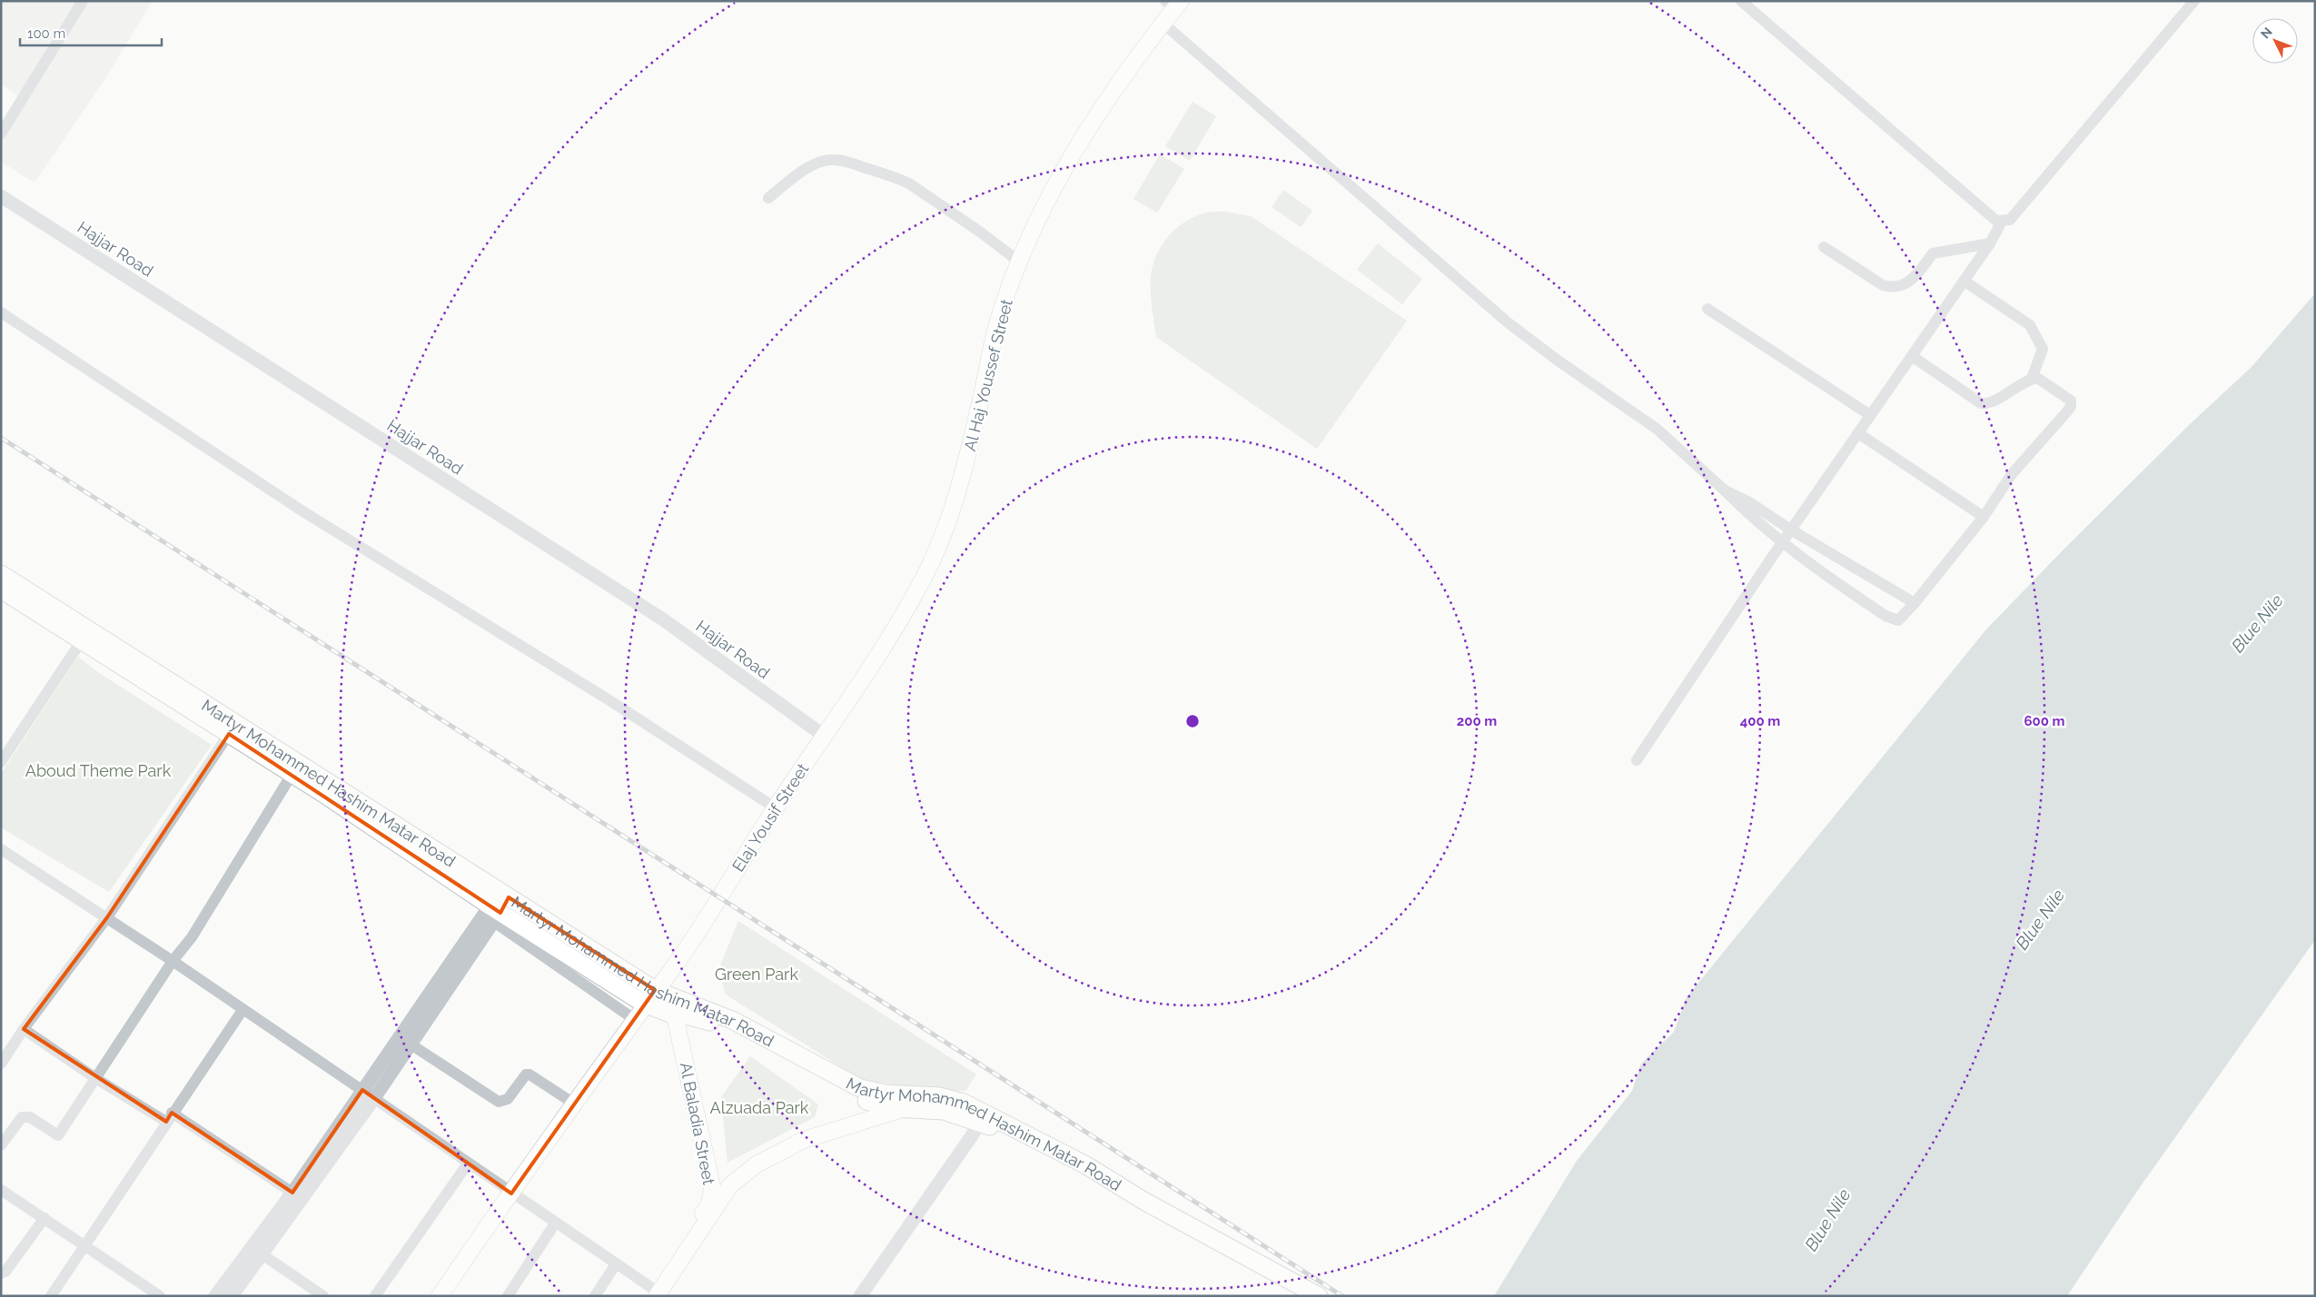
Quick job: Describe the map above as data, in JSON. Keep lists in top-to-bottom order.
{
  "streets": {
    "main road": ["Martyr Mohammed Hashim Matar Road", "Elaj Yousif Street", "Al Baladia Street"],
    "street": ["Hajjar Road"]
  },
  "crossings": [
    ["Hajjar Road", "Elaj Yousif Street"],
    ["Martyr Mohammed Hashim Matar Road", "Elaj Yousif Street"],
    ["Martyr Mohammed Hashim Matar Road", "Al Baladia Street"]
  ],
  "water": ["Blue Nile"],
  "parks": ["Aboud Theme Park", "Green Park", "Alzuada Park"],
  "scale_bar": "100 m",
  "north": "top left",
  "rings": ["200 m", "400 m", "600 m"]
}
